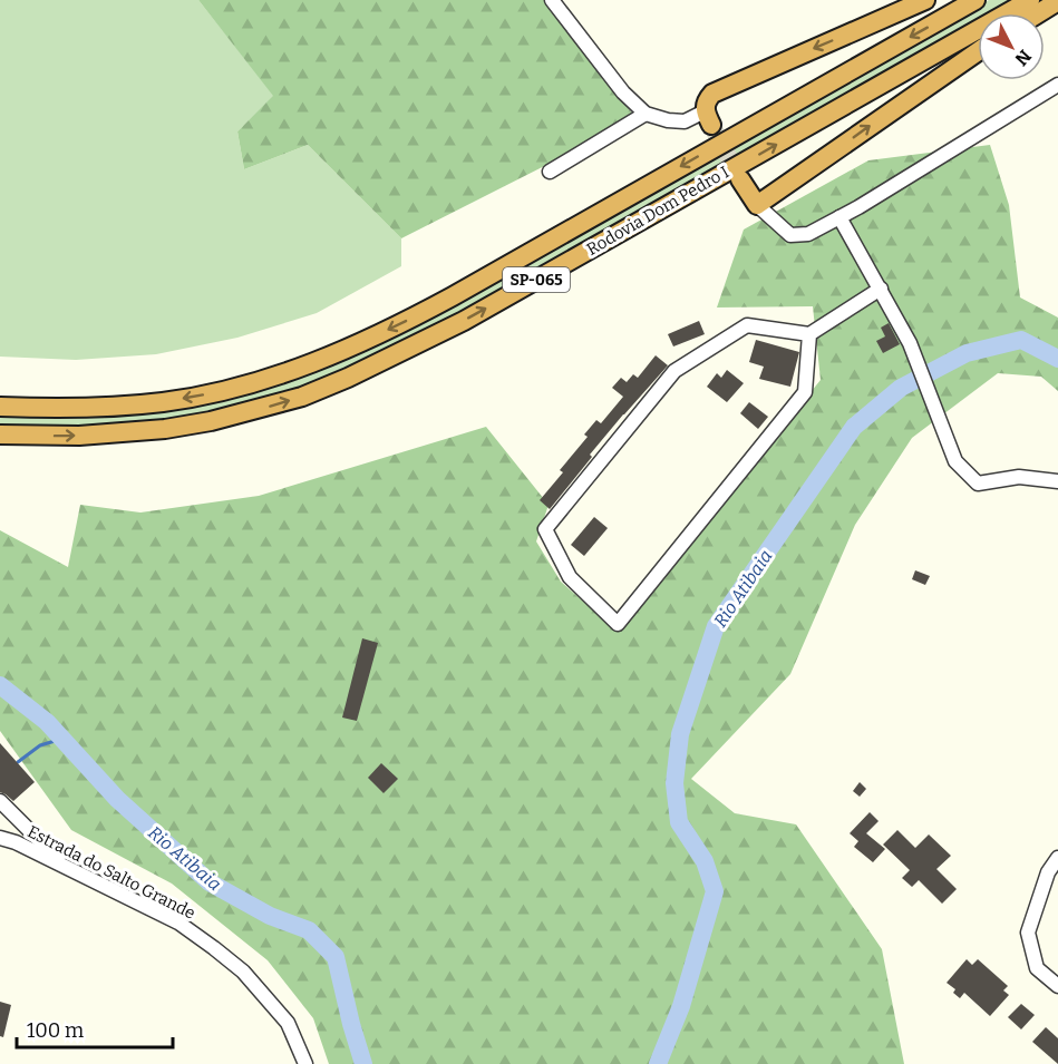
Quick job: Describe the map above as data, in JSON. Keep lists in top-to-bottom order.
{
  "streets": {
    "highway": ["Rodovia Dom Pedro I", "SP-065"],
    "street": ["Estrada do Salto Grande"]
  },
  "water": ["Rio Atibaia"],
  "scale_bar": "100 m",
  "north": "bottom right"
}
